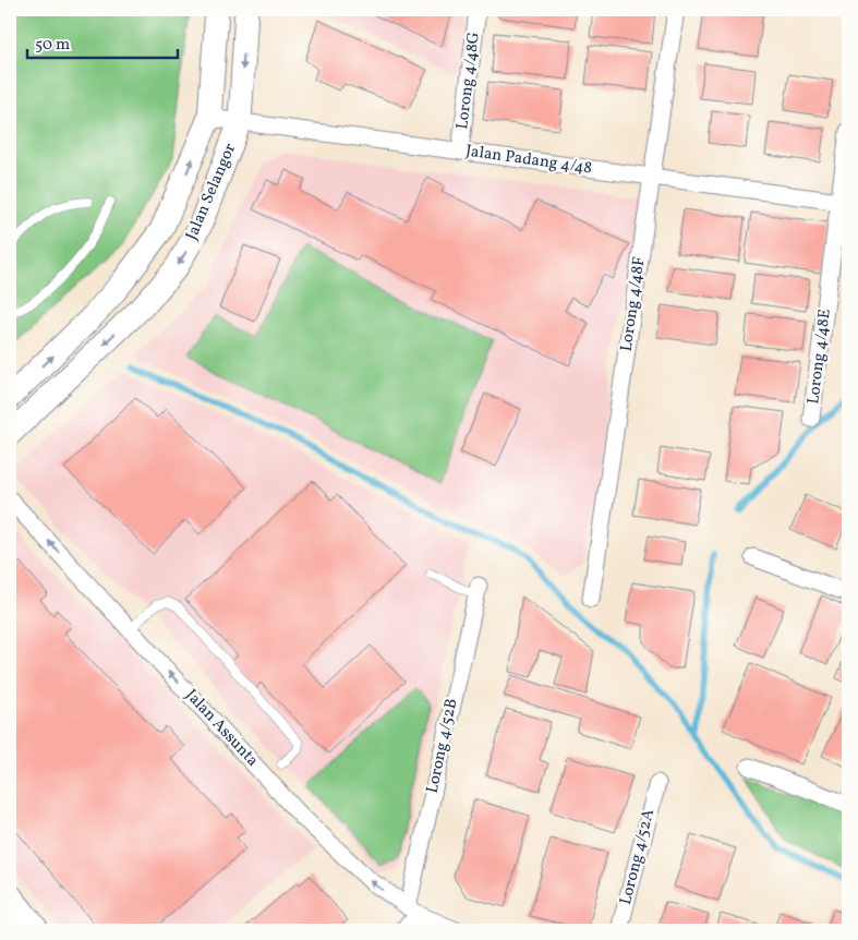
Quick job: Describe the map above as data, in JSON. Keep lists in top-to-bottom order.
{
  "streets": {
    "main road": ["Jalan Selangor"],
    "street": [
      "Lorong 4/48G",
      "Jalan Padang 4/48",
      "Lorong 4/48F",
      "Lorong 4/48E",
      "Jalan Assunta",
      "Lorong 4/52B",
      "Lorong 4/52A"
    ]
  },
  "crossings": [
    ["Lorong 4/48G", "Jalan Padang 4/48"],
    ["Jalan Padang 4/48", "Jalan Selangor"],
    ["Jalan Padang 4/48", "Lorong 4/48F"],
    ["Jalan Padang 4/48", "Lorong 4/48E"],
    ["Jalan Assunta", "Lorong 4/52B"]
  ],
  "one_way": ["Jalan Assunta"],
  "scale_bar": "50 m"
}
